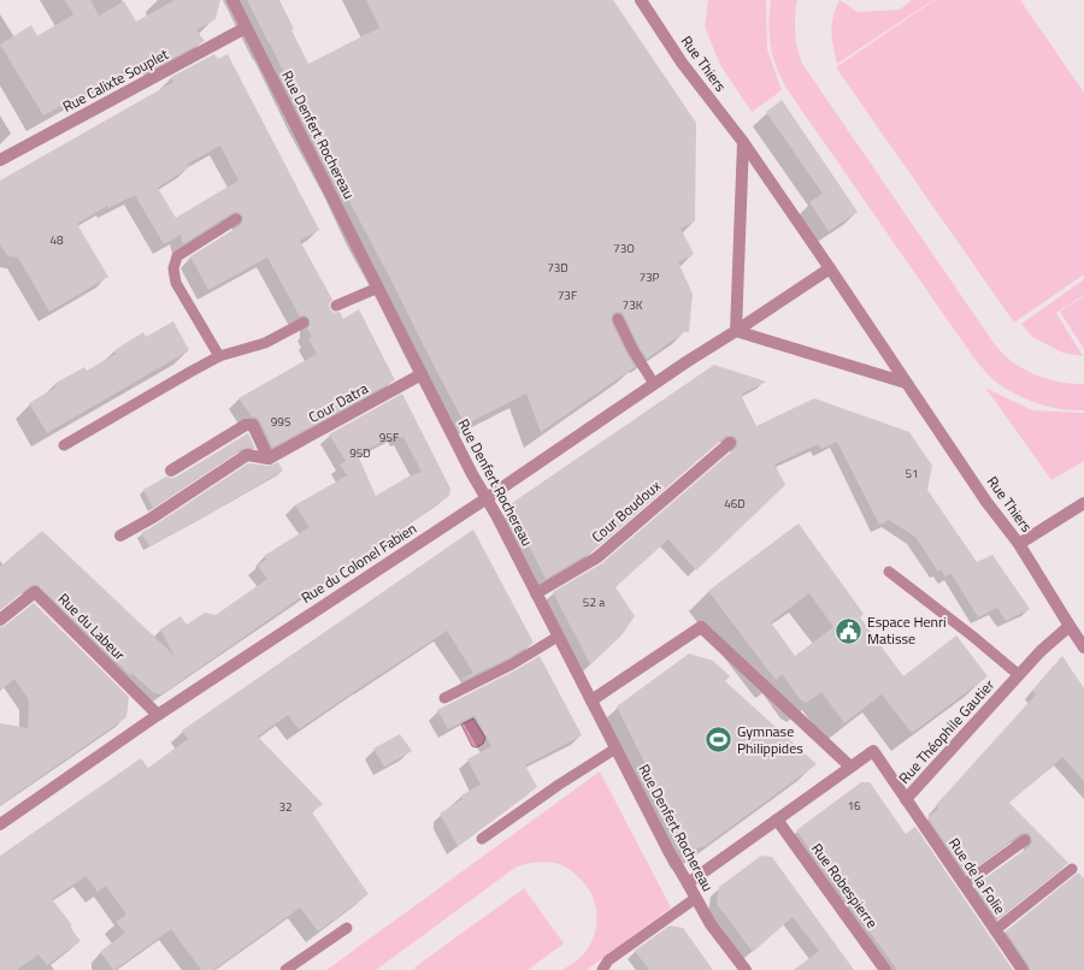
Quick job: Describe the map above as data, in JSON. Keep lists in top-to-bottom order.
{
  "streets": {
    "street": [
      "Rue Thiers",
      "Rue Calixte Souplet",
      "Rue Denfert Rochereau",
      "Cour Datra",
      "Cour Boudoux",
      "Rue du Colonel Fabien",
      "Rue du Labeur",
      "Rue Théophile Gautier",
      "Rue de la Folie",
      "Rue Robespierre"
    ]
  },
  "crossings": [
    ["Rue Thiers", "Rue du Colonel Fabien"],
    ["Rue Thiers", "Rue Théophile Gautier"],
    ["Rue Calixte Souplet", "Rue Denfert Rochereau"],
    ["Rue Denfert Rochereau", "Cour Datra"],
    ["Rue Denfert Rochereau", "Cour Boudoux"],
    ["Rue Denfert Rochereau", "Rue du Colonel Fabien"],
    ["Rue Denfert Rochereau", "Rue Théophile Gautier"],
    ["Rue du Colonel Fabien", "Rue du Labeur"],
    ["Rue Théophile Gautier", "Rue de la Folie"],
    ["Rue Théophile Gautier", "Rue Robespierre"]
  ],
  "places": {
    "public building": ["Espace Henri Matisse"],
    "sports": ["Gymnase Philippides"]
  },
  "house_numbers": [
    "48",
    "73O",
    "73D",
    "73P",
    "73F",
    "73K",
    "99S",
    "95F",
    "95D",
    "51",
    "46D",
    "52 a",
    "16",
    "32"
  ]
}
